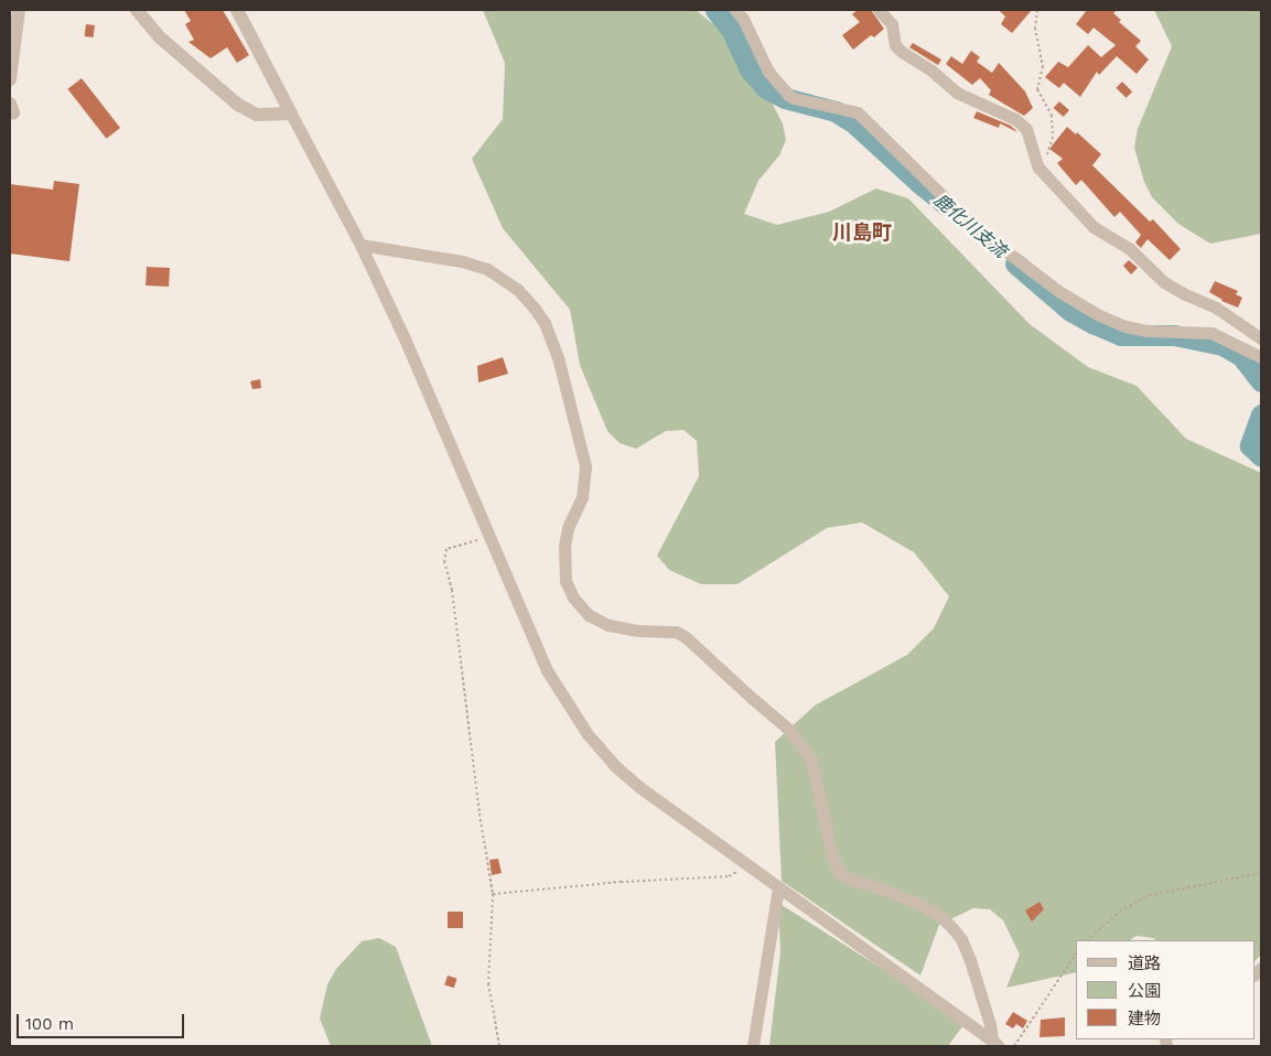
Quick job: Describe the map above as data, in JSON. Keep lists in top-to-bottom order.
{
  "districts": ["川島町"],
  "water": ["鹿化川支流"],
  "legend": ["道路", "公園", "建物"],
  "scale_bar": "100 m"
}
